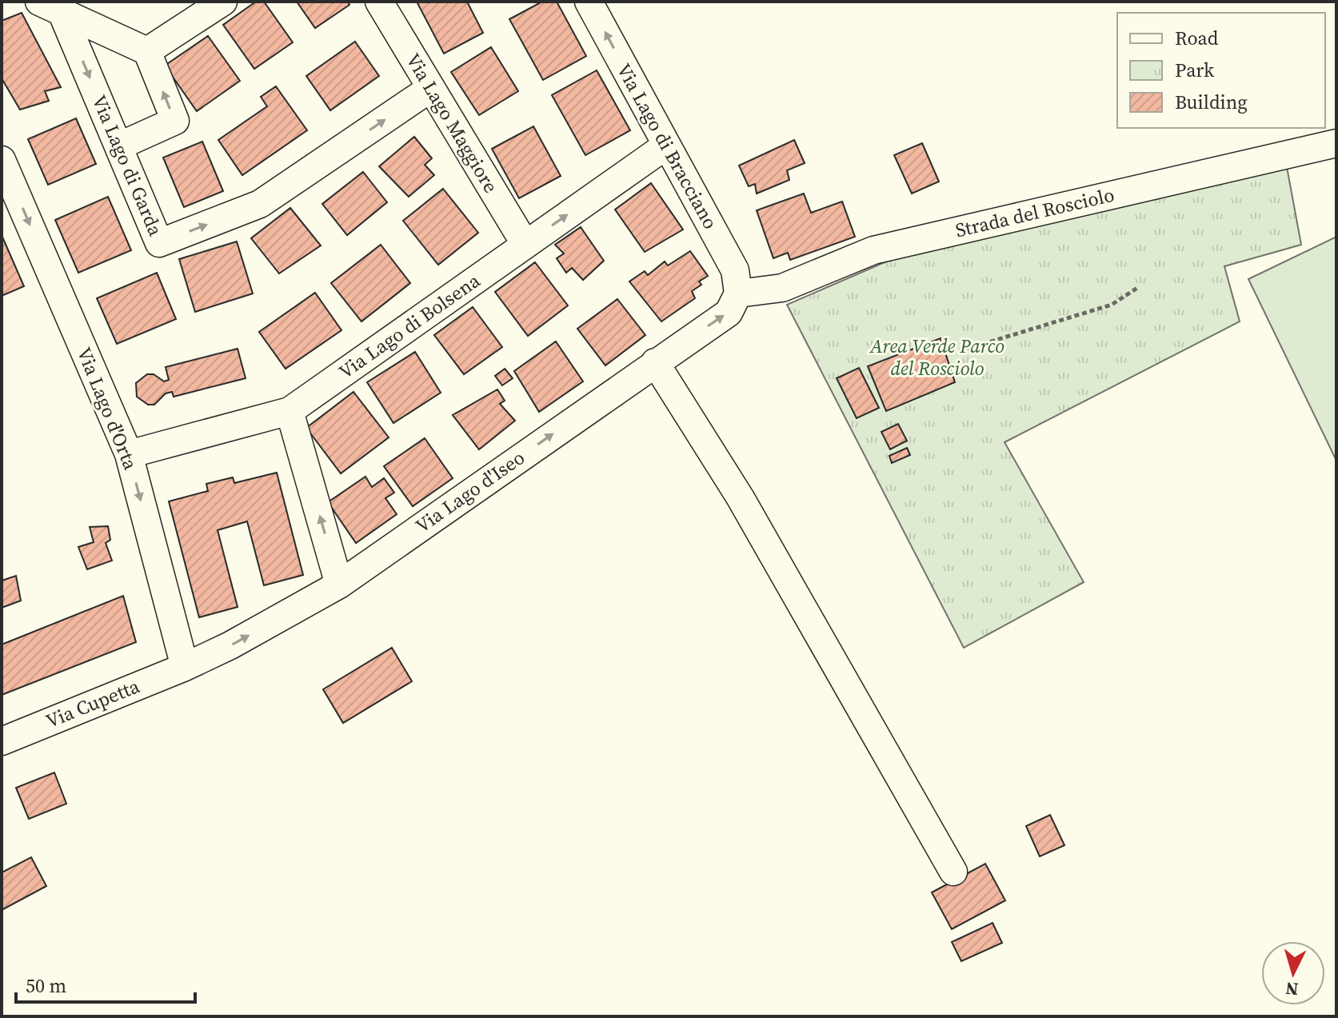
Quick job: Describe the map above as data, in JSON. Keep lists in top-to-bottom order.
{
  "streets": {
    "street": [
      "Via Lago Maggiore",
      "Via Lago di Bracciano",
      "Via Lago di Garda",
      "Strada del Rosciolo",
      "Via Lago di Bolsena",
      "Via Lago d'Orta",
      "Via Lago d'Iseo",
      "Via Cupetta"
    ]
  },
  "crossings": [
    ["Via Lago Maggiore", "Via Lago di Garda"],
    ["Via Lago Maggiore", "Via Lago di Bolsena"],
    ["Via Lago di Bracciano", "Strada del Rosciolo"],
    ["Via Lago di Bracciano", "Via Lago di Bolsena"],
    ["Via Lago di Bracciano", "Via Lago d'Iseo"],
    ["Strada del Rosciolo", "Via Lago d'Iseo"],
    ["Via Lago di Bolsena", "Via Lago d'Orta"],
    ["Via Lago d'Orta", "Via Lago d'Iseo"],
    ["Via Lago d'Orta", "Via Cupetta"],
    ["Via Lago d'Iseo", "Via Cupetta"]
  ],
  "one_way": ["Via Lago di Bracciano", "Via Lago d'Iseo"],
  "parks": ["Area Verde Parco del Rosciolo"],
  "legend": ["Road", "Park", "Building"],
  "scale_bar": "50 m",
  "north": "bottom"
}
